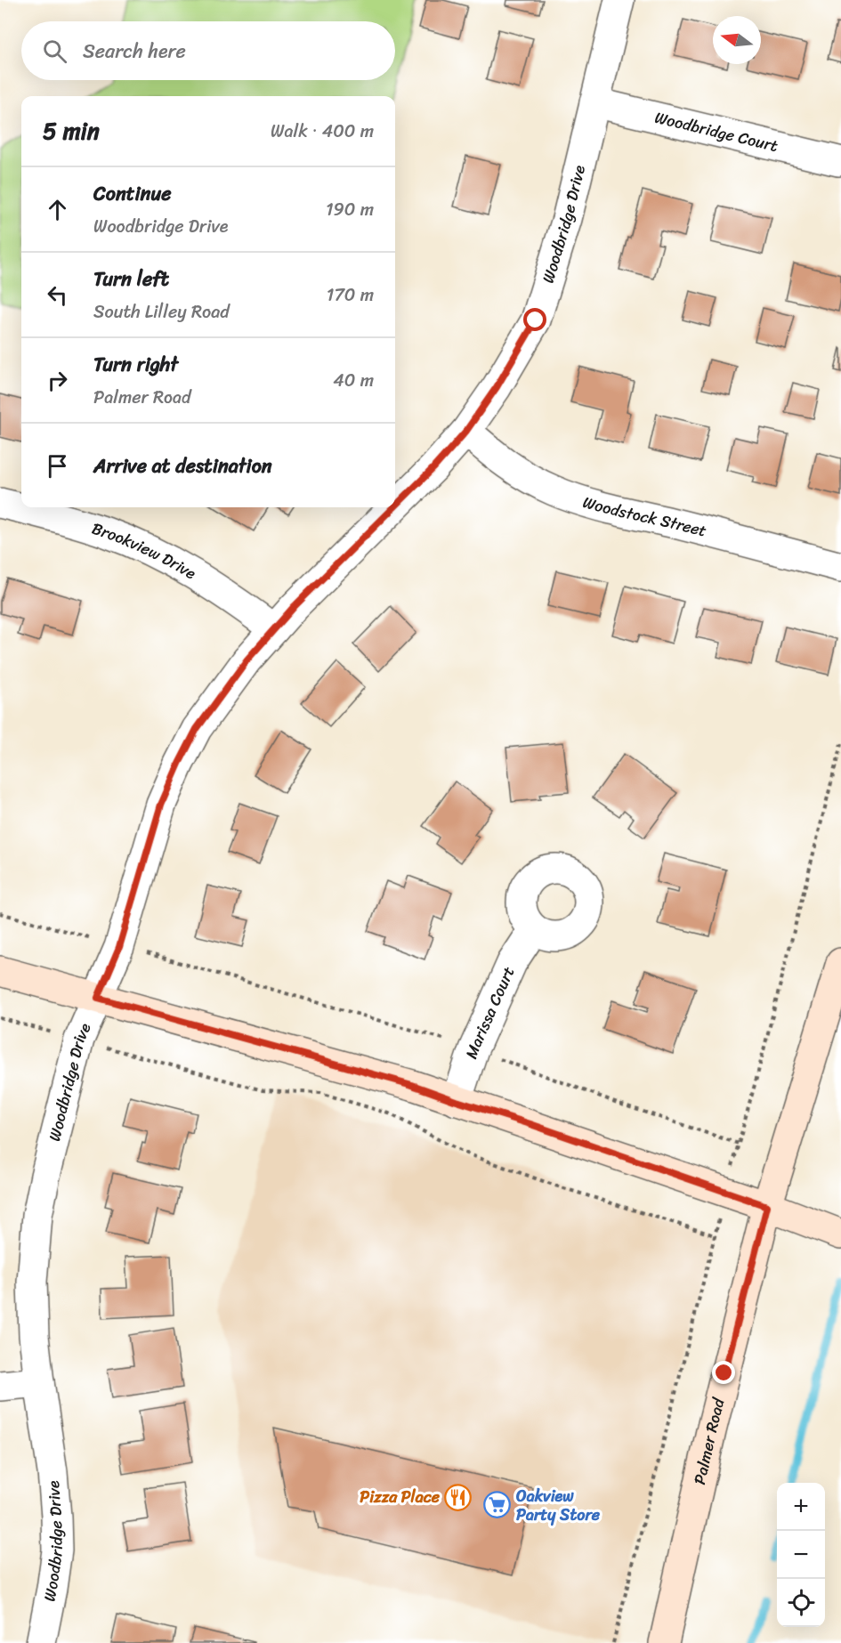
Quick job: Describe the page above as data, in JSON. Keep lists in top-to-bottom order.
{
  "streets": {
    "street": [
      "Woodbridge Court",
      "Woodbridge Drive",
      "Woodstock Street",
      "Brookview Drive",
      "Marissa Court",
      "Palmer Road"
    ]
  },
  "crossings": [
    ["Woodbridge Court", "Woodbridge Drive"],
    ["Woodbridge Drive", "Woodstock Street"],
    ["Woodbridge Drive", "Brookview Drive"]
  ],
  "places": {
    "restaurant": ["Pizza Place"],
    "supermarket": ["Oakview Party Store"]
  },
  "north": "left",
  "page": {
    "search": "Search here",
    "heading": ["5 min", "Walk · 400 m"],
    "list": [
      ["Continue", "Woodbridge Drive", "190 m"],
      ["Turn left", "South Lilley Road", "170 m"],
      ["Turn right", "Palmer Road", "40 m"],
      "Arrive at destination"
    ],
    "map_buttons": ["+", "−"]
  }
}
